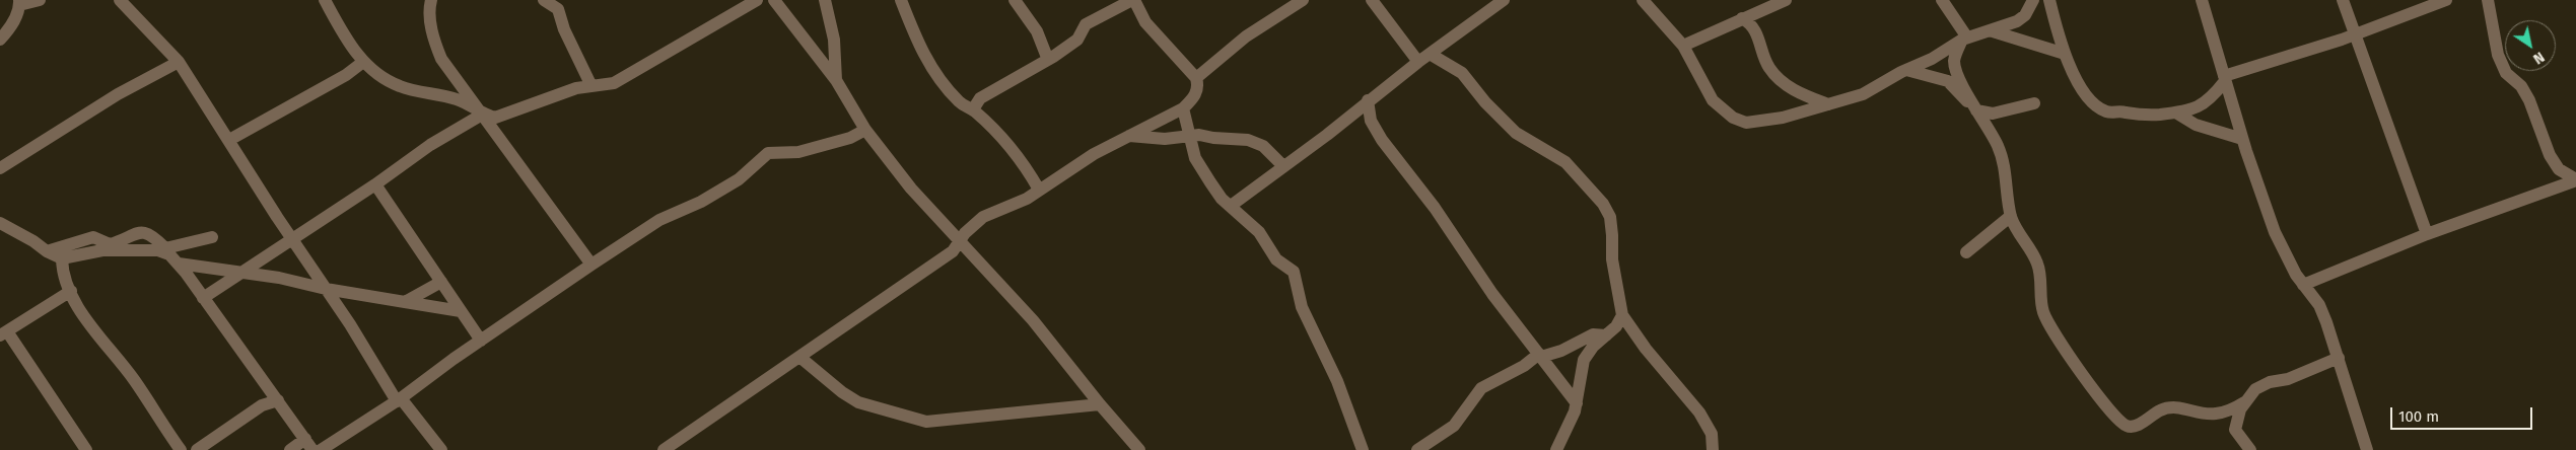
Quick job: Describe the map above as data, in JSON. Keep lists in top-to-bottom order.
{
  "scale_bar": "100 m",
  "north": "bottom right"
}
